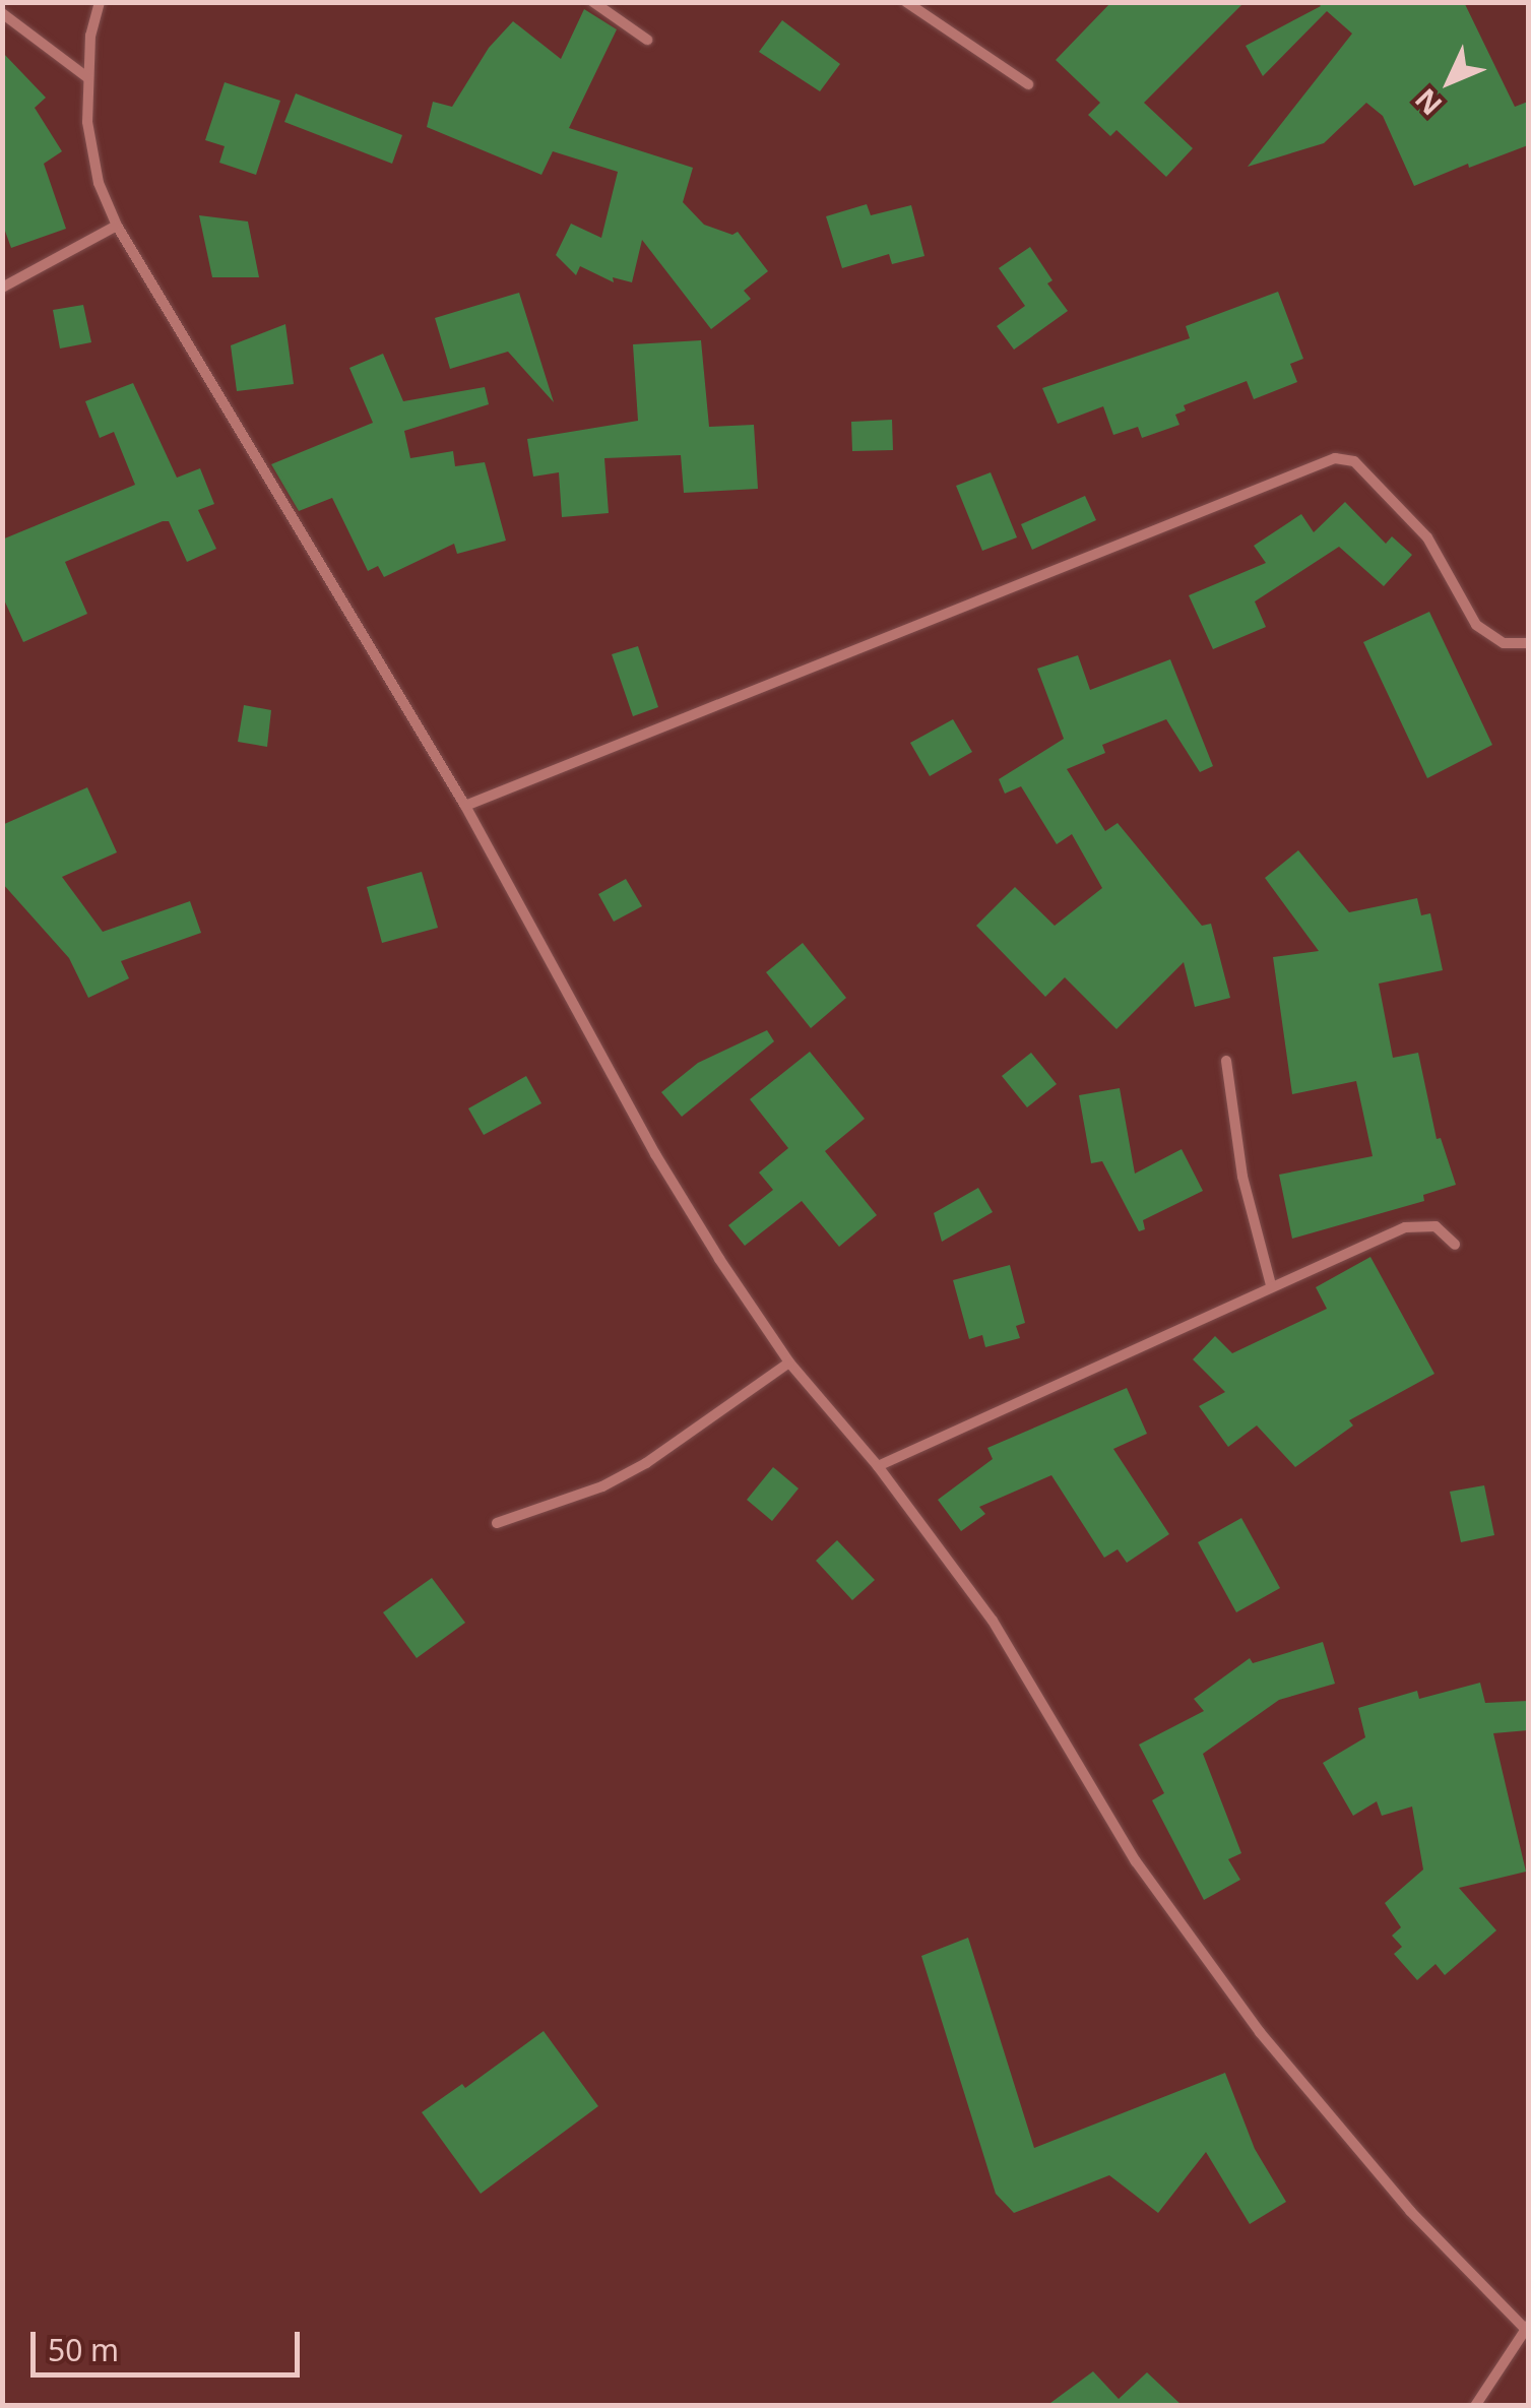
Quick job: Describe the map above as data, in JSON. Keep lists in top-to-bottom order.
{
  "scale_bar": "50 m",
  "north": "bottom left"
}
